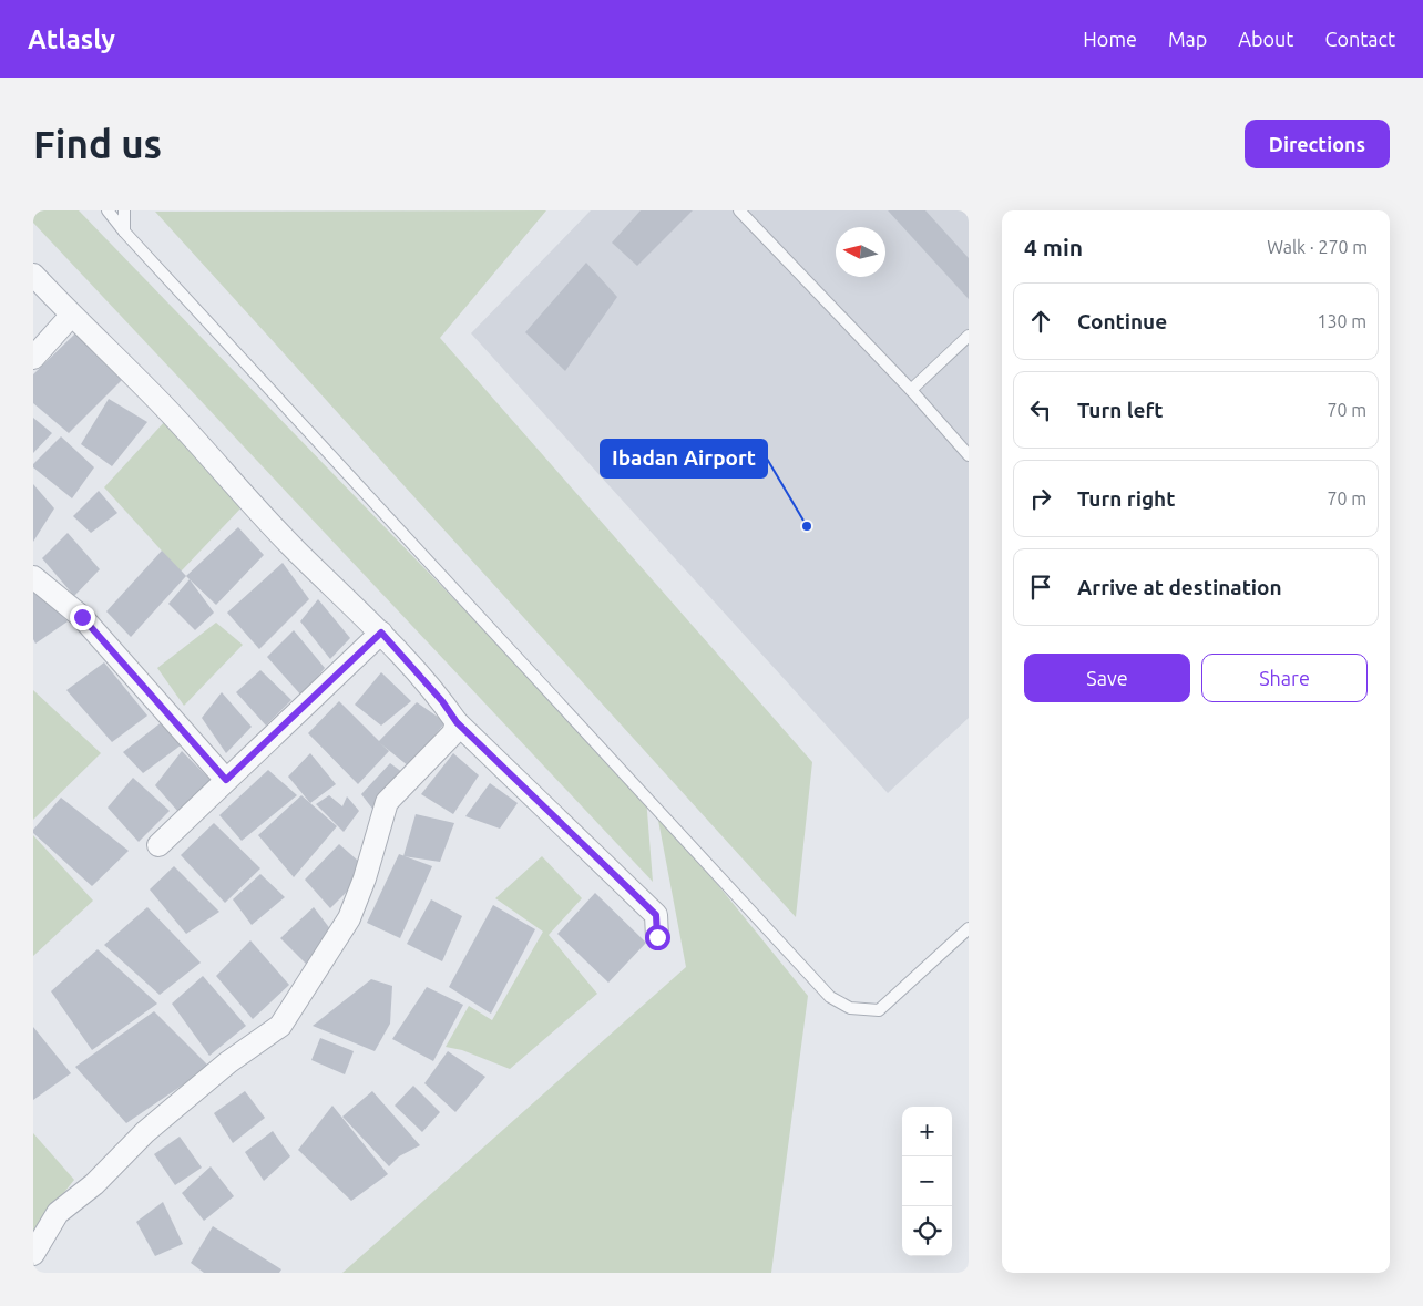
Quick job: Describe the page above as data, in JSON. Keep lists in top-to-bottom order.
{
  "places": ["Ibadan Airport"],
  "north": "left",
  "page": {
    "header": "Atlasly",
    "nav": [
      "Home",
      "Map",
      "About",
      "Contact"
    ],
    "buttons": [
      "Directions",
      ["Save", "Share"]
    ],
    "title": "Find us",
    "heading": ["4 min", "Walk · 270 m"],
    "list": [
      ["Continue", "130 m"],
      ["Turn left", "70 m"],
      ["Turn right", "70 m"],
      "Arrive at destination"
    ],
    "map_buttons": ["+", "−"]
  }
}
